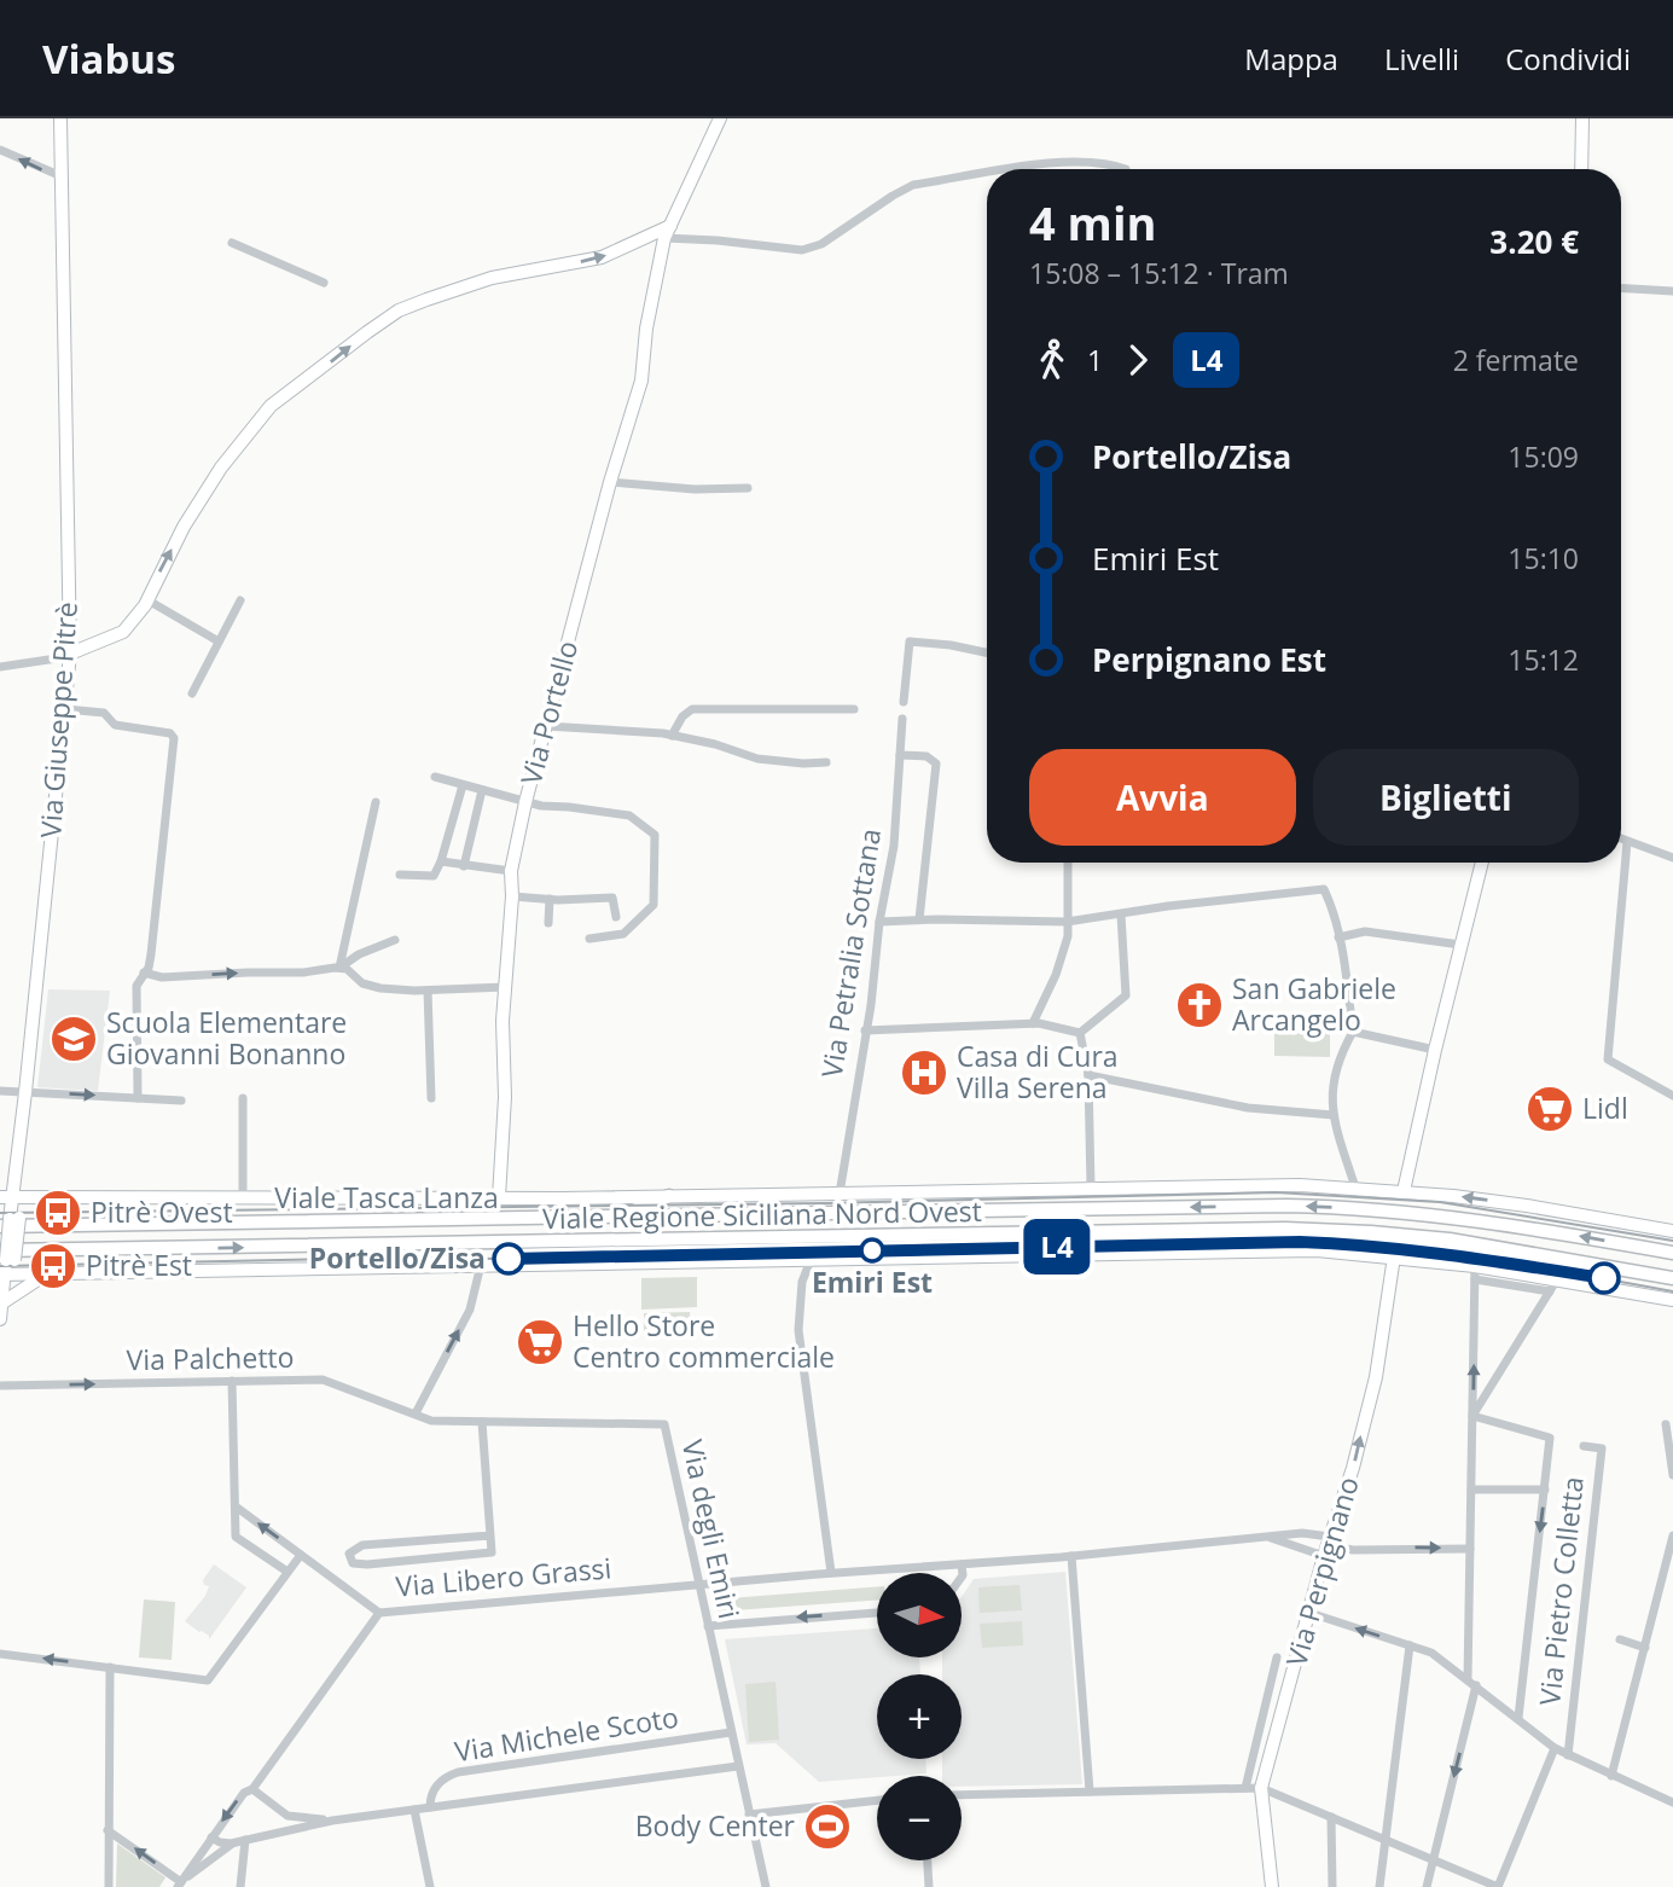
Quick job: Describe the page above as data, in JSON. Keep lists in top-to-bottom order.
{
  "streets": {
    "main road": ["Viale Regione Siciliana Nord Ovest"],
    "street": [
      "Via Portello",
      "Via Giuseppe Pitrè",
      "Via Petralia Sottana",
      "Viale Tasca Lanza",
      "Via Palchetto",
      "Via degli Emiri",
      "Via Perpignano",
      "Via Libero Grassi",
      "Via Pietro Colletta",
      "Via Michele Scoto"
    ]
  },
  "crossings": [
    ["Via Portello", "Viale Tasca Lanza"],
    ["Via Giuseppe Pitrè", "Viale Regione Siciliana Nord Ovest"],
    ["Via Petralia Sottana", "Viale Tasca Lanza"],
    ["Viale Regione Siciliana Nord Ovest", "Via Perpignano"],
    ["Via Palchetto", "Via degli Emiri"],
    ["Via degli Emiri", "Via Libero Grassi"],
    ["Via degli Emiri", "Via Michele Scoto"],
    ["Via Perpignano", "Via Libero Grassi"]
  ],
  "one_way": ["Via Palchetto"],
  "places": {
    "church": ["San Gabriele Arcangelo"],
    "school or university": ["Scuola Elementare Giovanni Bonanno"],
    "hospital": ["Casa di Cura Villa Serena"],
    "supermarket": ["Lidl", "Hello Store Centro commerciale"],
    "bus stop": ["Pitrè Ovest", "Pitrè Est"],
    "other": ["Emiri Est", "Portello/Zisa"],
    "sports": ["Body Center"]
  },
  "lines": ["tram line L4"],
  "north": "right",
  "page": {
    "header": "Viabus",
    "nav": ["Mappa", "Livelli", "Condividi"],
    "on_map": "L4",
    "heading": ["4 min", "15:08 – 15:12 · Tram", "3.20 €"],
    "legs": ["1", "L4", "2 fermate"],
    "list": [
      {
        "name": "Portello/Zisa",
        "value": "15:09"
      },
      {
        "name": "Emiri Est",
        "value": "15:10"
      },
      {
        "name": "Perpignano Est",
        "value": "15:12"
      }
    ],
    "buttons": ["Avvia", "Biglietti"],
    "map_buttons": ["+", "−"]
  }
}
